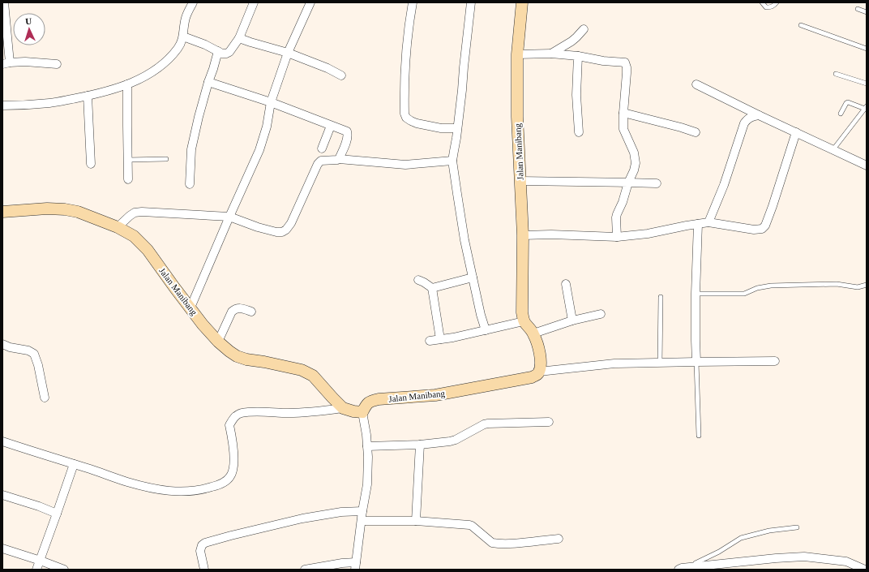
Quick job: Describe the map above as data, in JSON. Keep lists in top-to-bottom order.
{
  "streets": {
    "street": ["Jalan Manibang"]
  },
  "north": "top"
}
